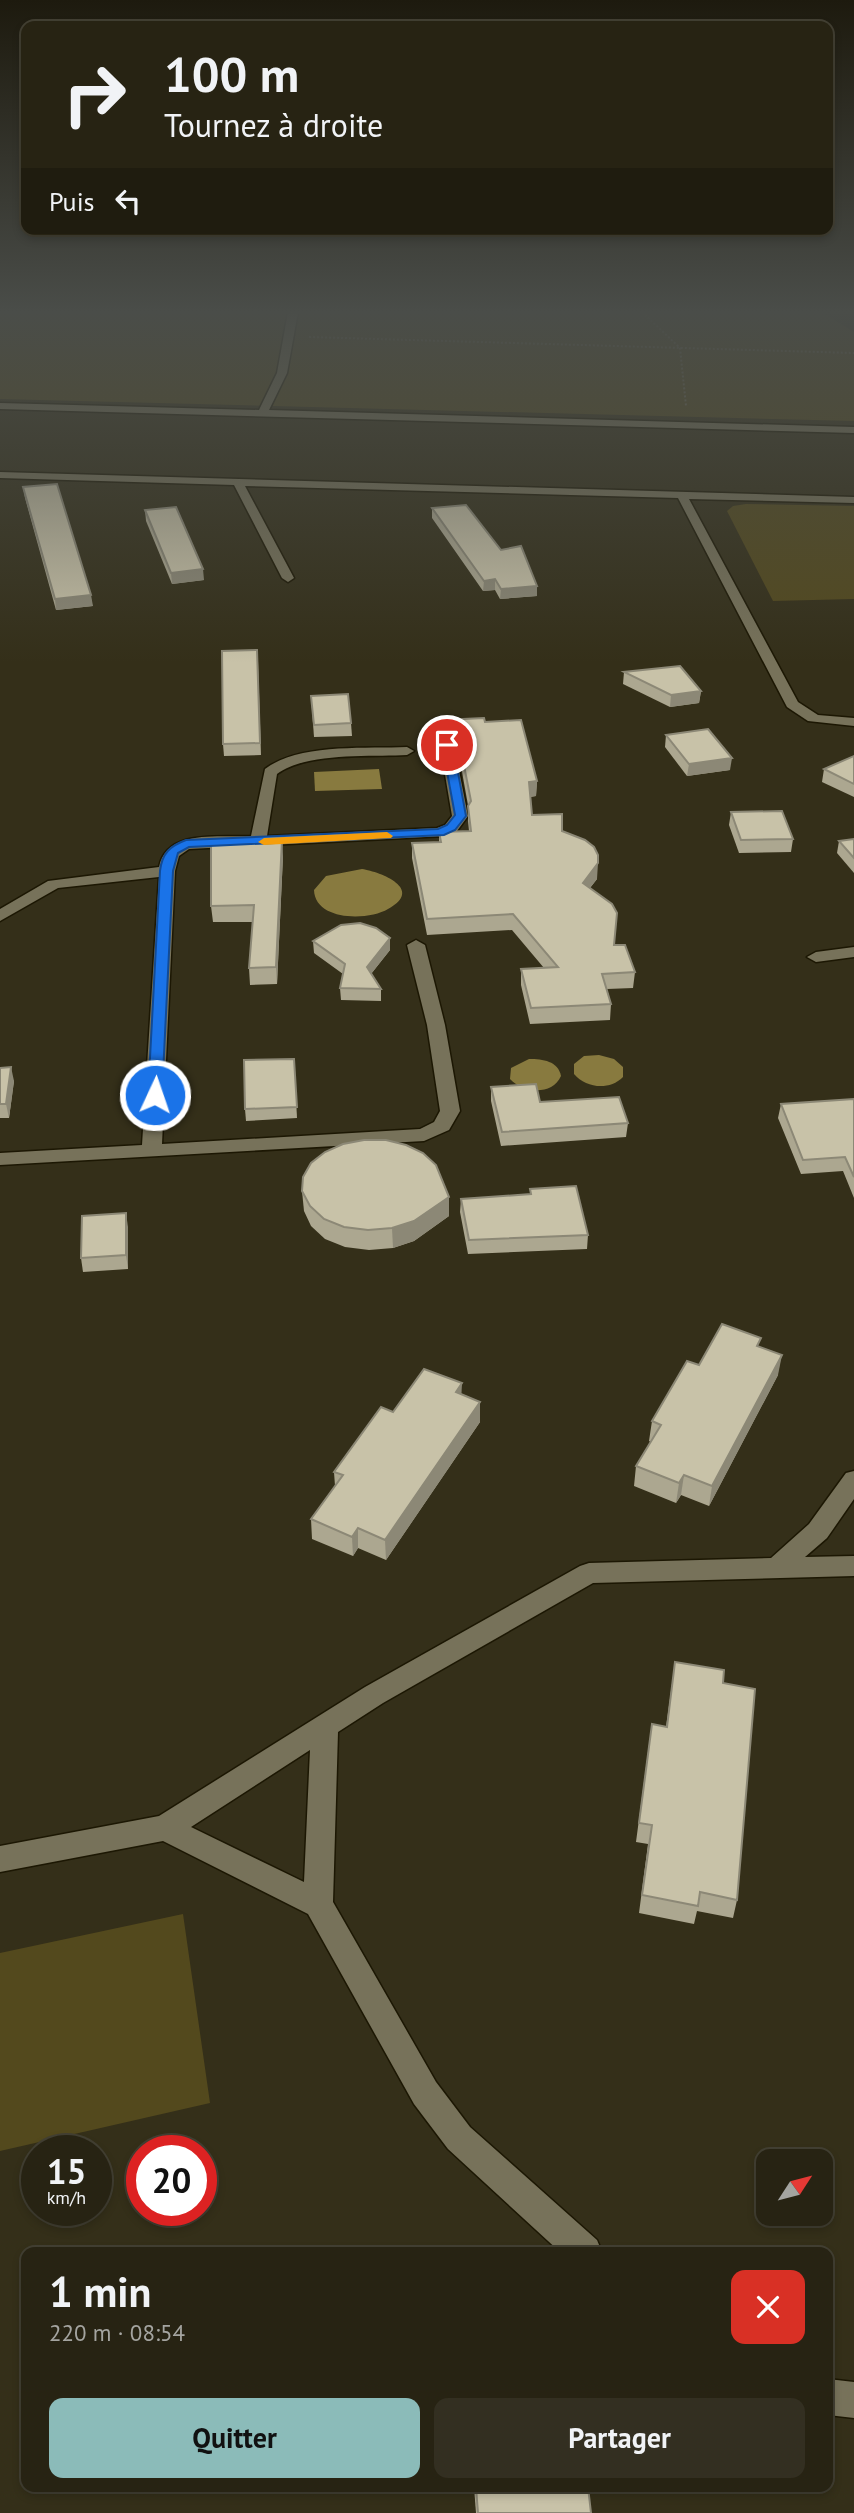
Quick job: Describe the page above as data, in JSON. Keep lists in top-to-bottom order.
{
  "north": "top right",
  "page": {
    "turn": ["100 m", "Tournez à droite"],
    "then": "Puis",
    "speed": "15 km/h",
    "limit": "20",
    "heading": ["1 min", "220 m · 08:54"],
    "buttons": ["Quitter", "Partager"]
  }
}
